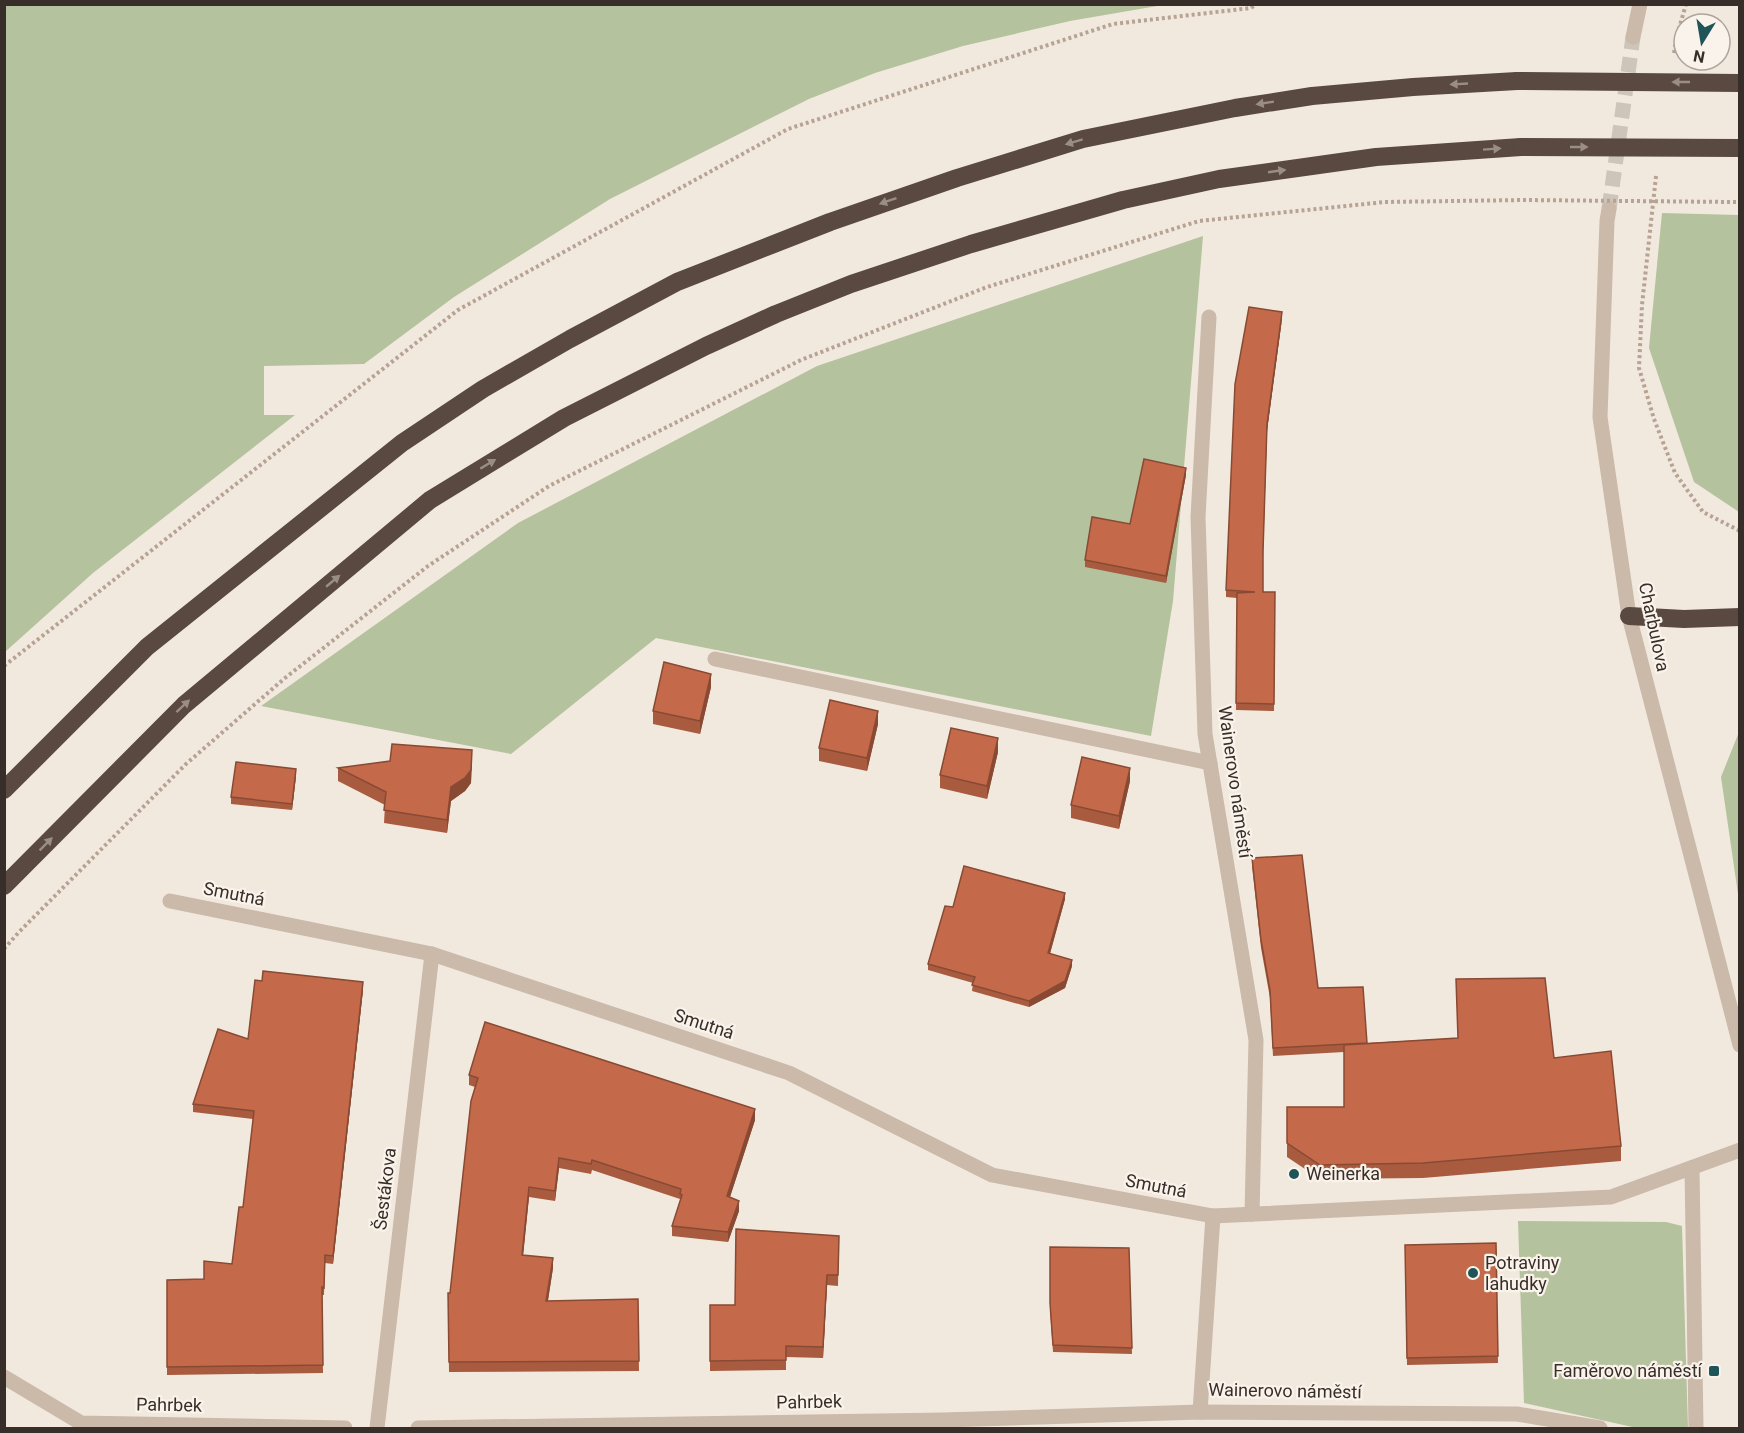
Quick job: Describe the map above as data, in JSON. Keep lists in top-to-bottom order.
{
  "streets": {
    "street": [
      "Charbulova",
      "Wainerovo náměstí",
      "Smutná",
      "Šestákova",
      "Pahrbek"
    ]
  },
  "crossings": [
    ["Wainerovo náměstí", "Smutná"],
    ["Wainerovo náměstí", "Pahrbek"],
    ["Smutná", "Šestákova"]
  ],
  "places": {
    "other": ["Weinerka", "Potraviny lahudky"],
    "transit": ["Faměrovo náměstí"]
  },
  "north": "bottom"
}
